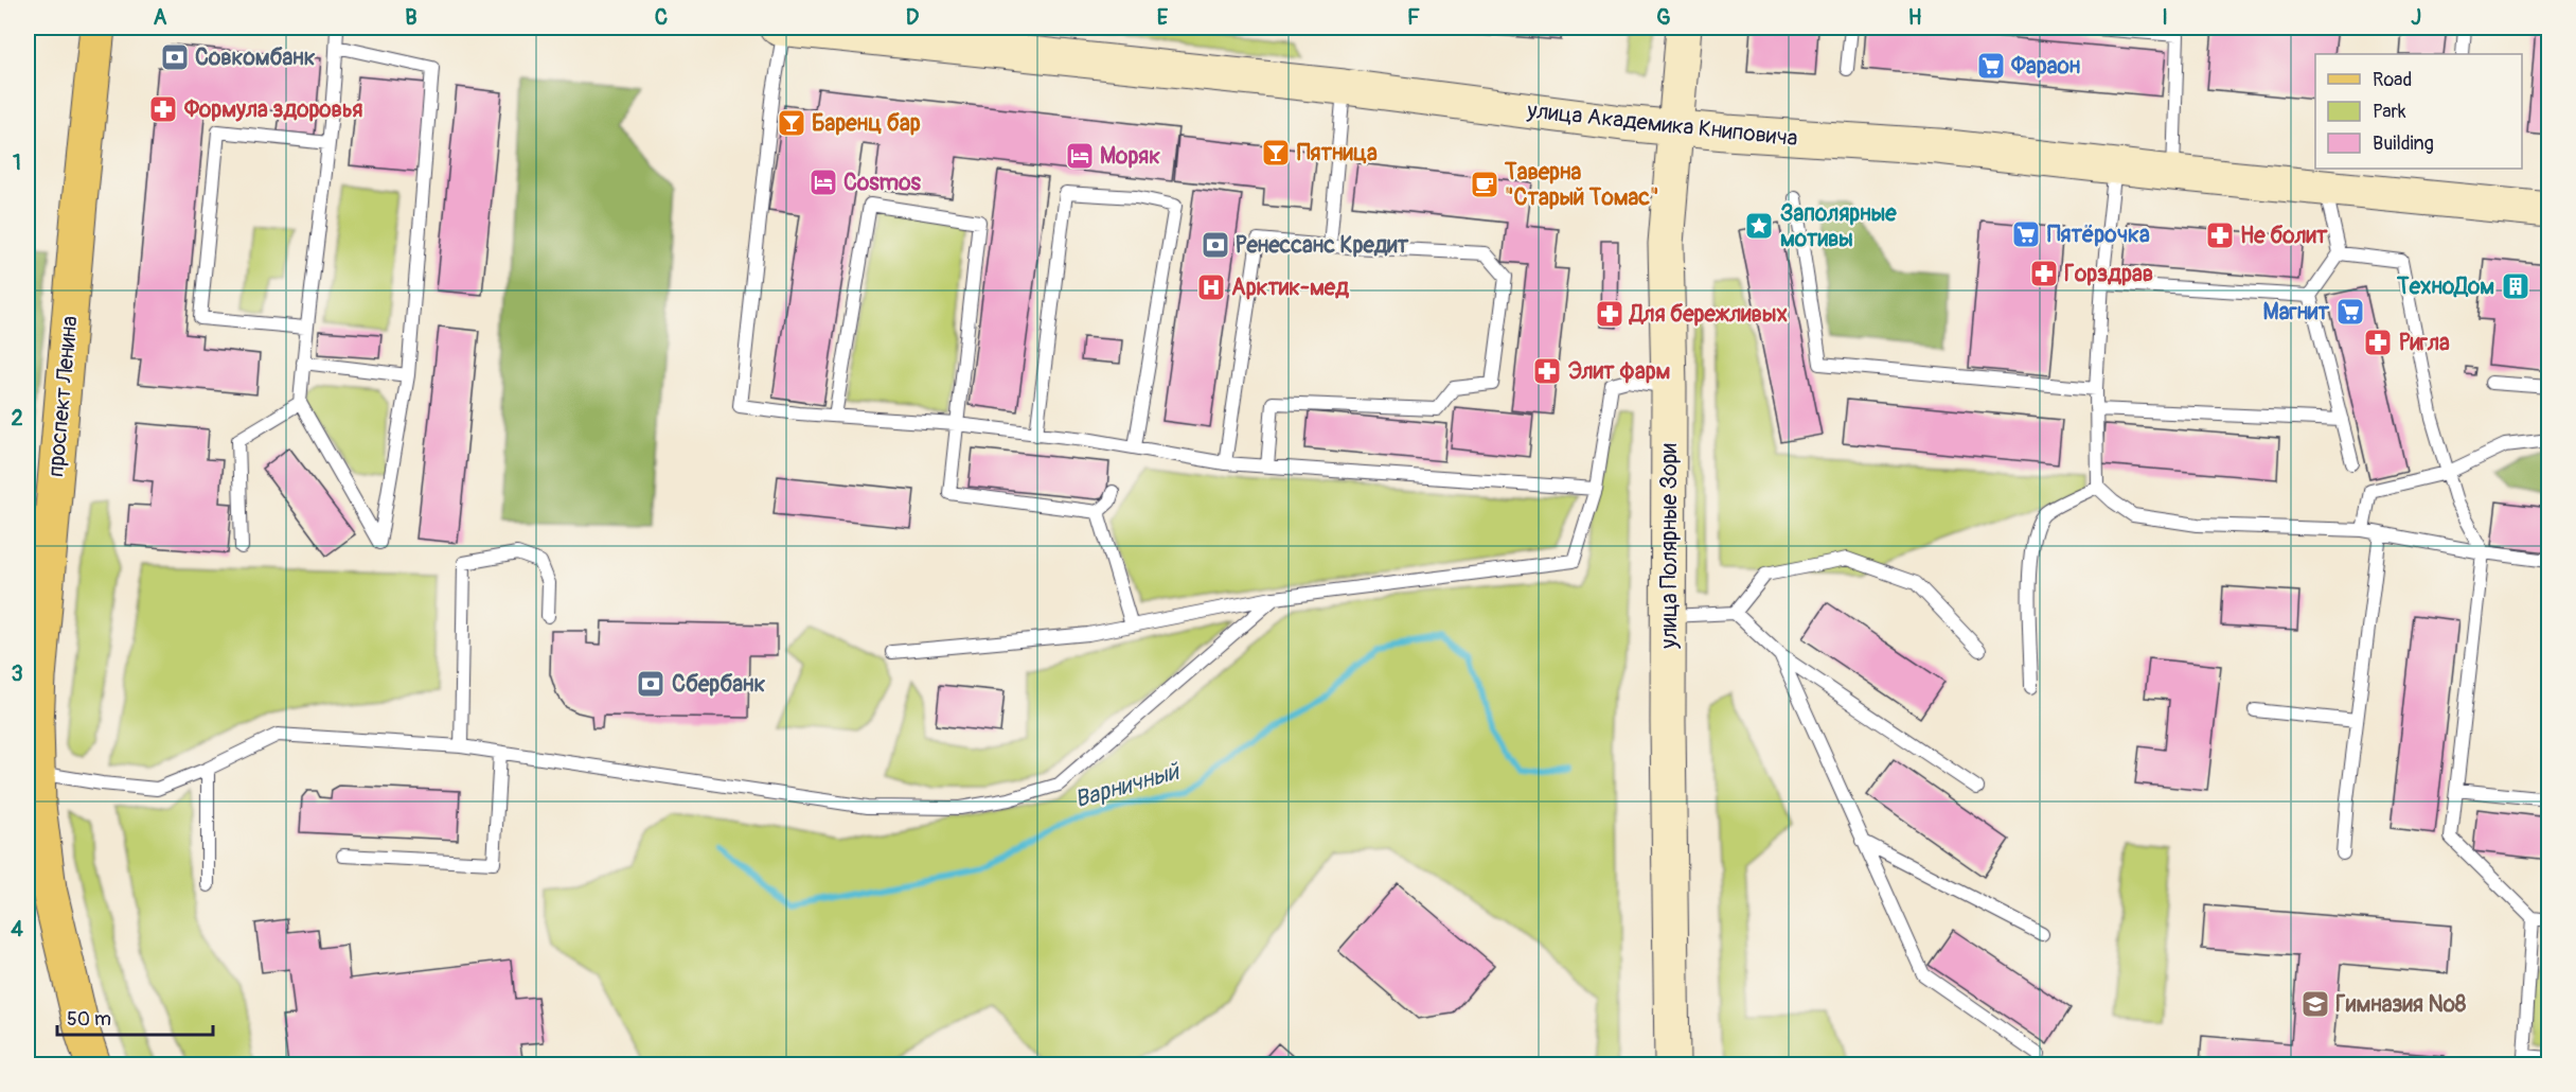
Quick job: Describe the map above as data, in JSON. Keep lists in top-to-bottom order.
{
  "streets": {
    "main road": ["улица Академика Книповича", "проспект Ленина", "улица Полярные Зори"]
  },
  "crossings": [
    ["улица Академика Книповича", "улица Полярные Зори"]
  ],
  "water": ["Варничный"],
  "places": {
    "bank": ["Совкомбанк", "Ренессанс Кредит", "Сбербанк"],
    "supermarket": ["Фараон", "Пятёрочка", "Магнит"],
    "pharmacy": [
      "Формула здоровья",
      "Не болит",
      "Горздрав",
      "Для бережливых",
      "Ригла",
      "Элит фарм"
    ],
    "bar": ["Баренц бар", "Пятница"],
    "hotel": ["Моряк", "Cosmos"],
    "cafe": ["Таверна \"Старый Томас\""],
    "place": ["Заполярные мотивы"],
    "building": ["ТехноДом"],
    "hospital": ["Арктик-мед"],
    "school or university": ["Гимназия №8"]
  },
  "legend": ["Road", "Park", "Building"],
  "scale_bar": "50 m",
  "grid": {
    "columns": [
      "A",
      "B",
      "C",
      "D",
      "E",
      "F",
      "G",
      "H",
      "I",
      "J"
    ],
    "rows": [
      "1",
      "2",
      "3",
      "4"
    ]
  }
}
